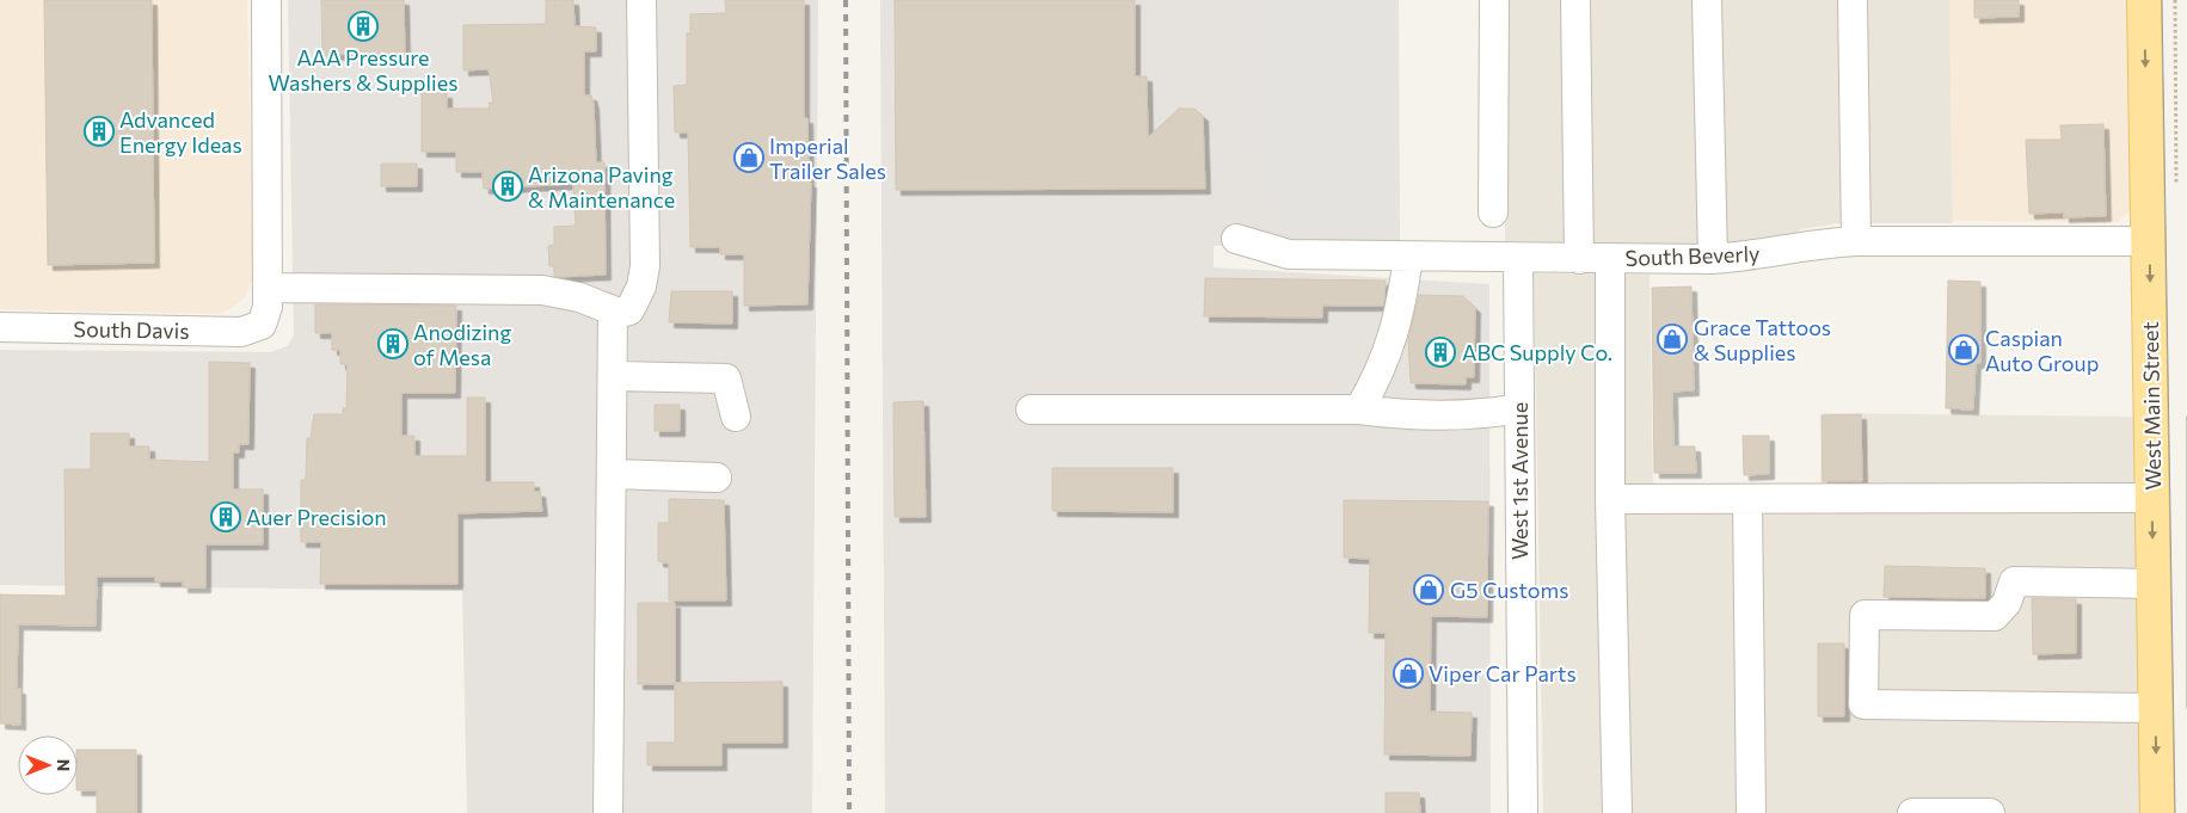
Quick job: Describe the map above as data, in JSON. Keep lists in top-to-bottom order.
{
  "streets": {
    "main road": ["West Main Street"],
    "street": ["South Beverly", "South Davis", "West 1st Avenue"]
  },
  "crossings": [
    ["South Beverly", "West Main Street"],
    ["South Beverly", "West 1st Avenue"]
  ],
  "one_way": ["West Main Street"],
  "places": {
    "building": [
      "AAA Pressure Washers & Supplies",
      "Advanced Energy Ideas",
      "Arizona Paving & Maintenance",
      "Anodizing of Mesa",
      "ABC Supply Co.",
      "Auer Precision"
    ],
    "shop": [
      "Imperial Trailer Sales",
      "Grace Tattoos & Supplies",
      "Caspian Auto Group",
      "G5 Customs",
      "Viper Car Parts"
    ]
  },
  "north": "right"
}
